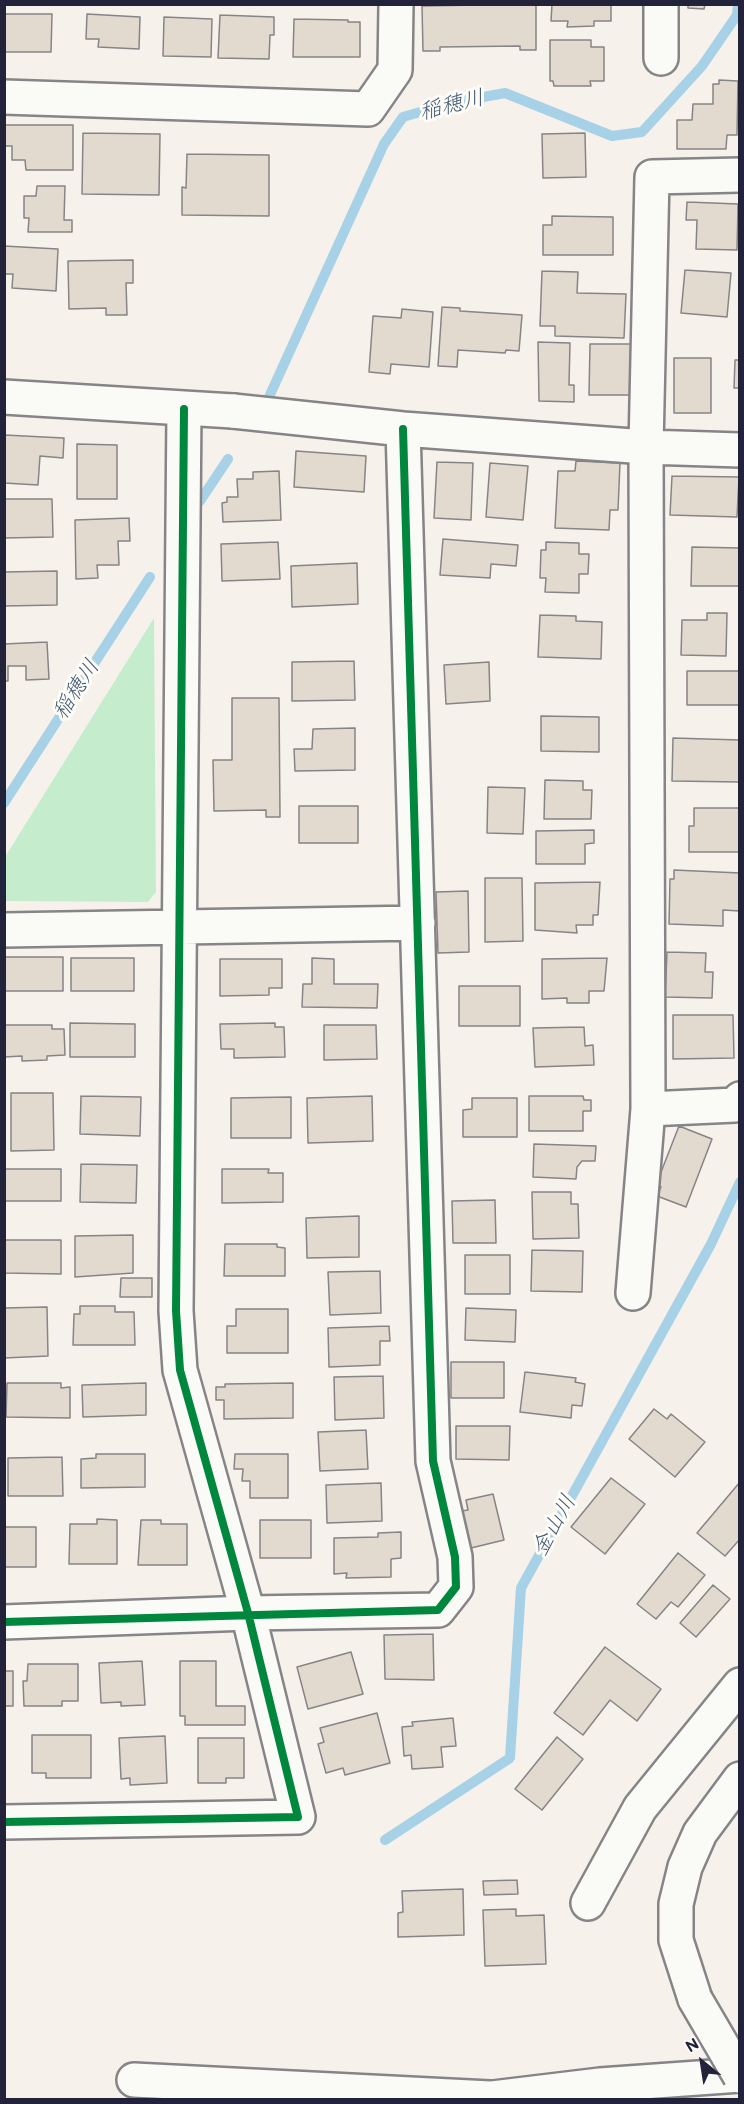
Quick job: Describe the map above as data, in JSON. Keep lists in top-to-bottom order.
{
  "water": ["稲穂川", "金山川"],
  "north": "top left"
}
